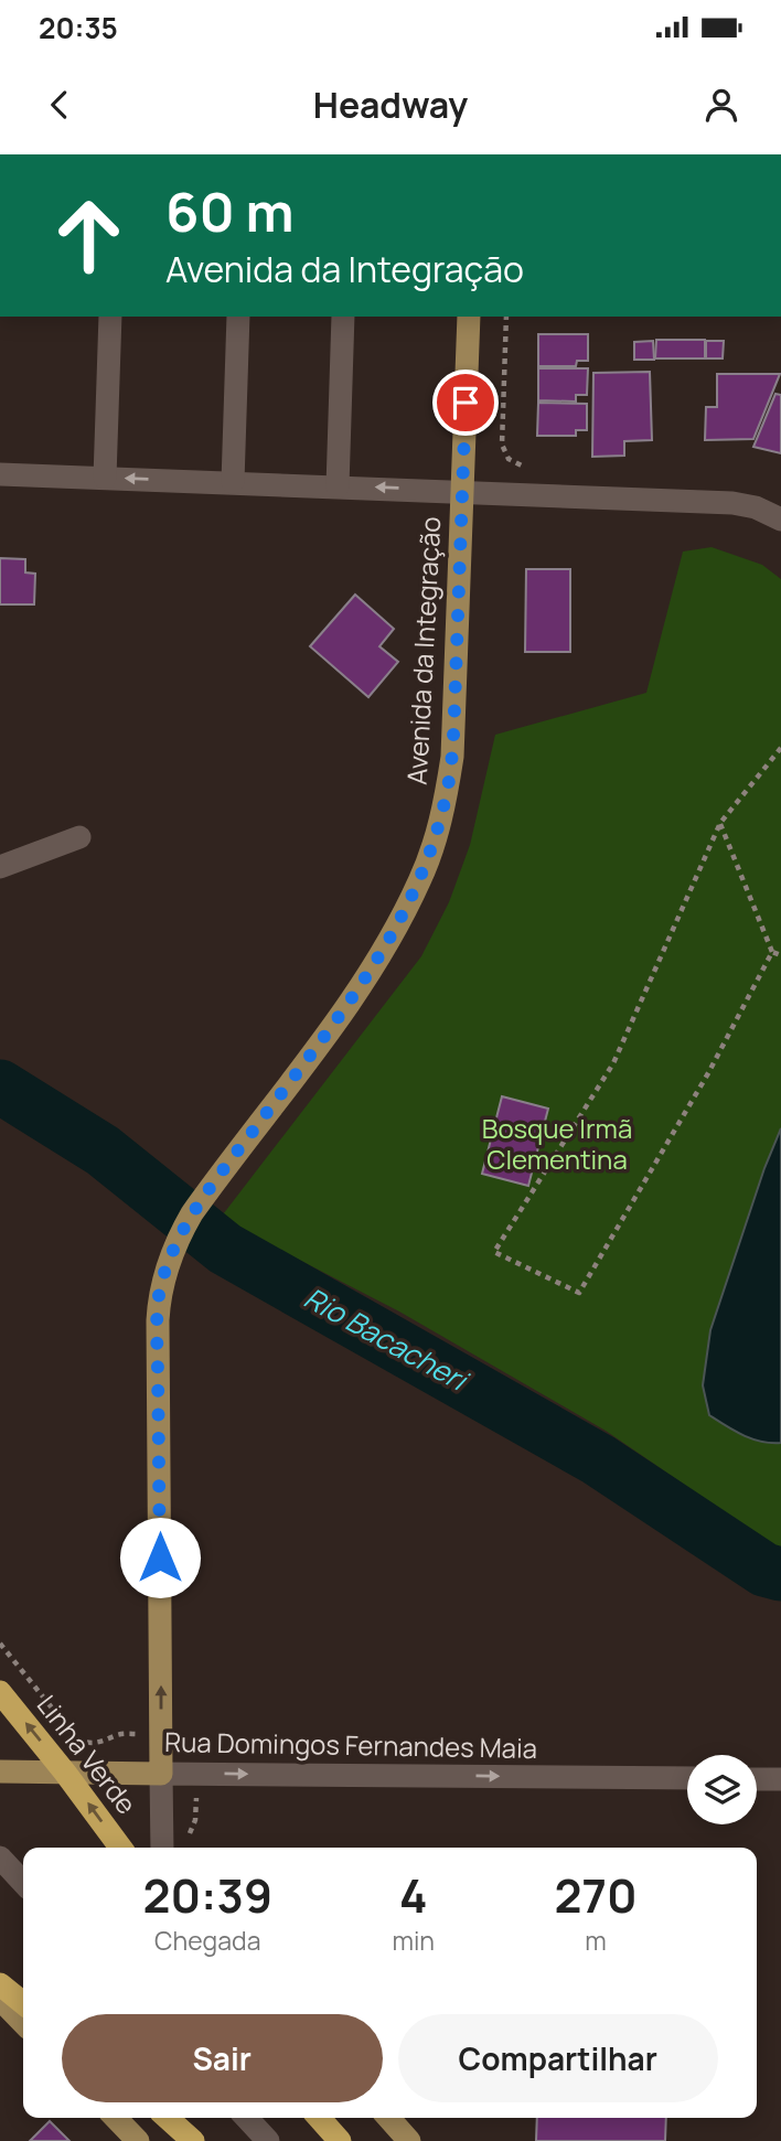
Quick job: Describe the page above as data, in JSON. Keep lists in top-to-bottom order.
{
  "streets": {
    "highway": ["Linha Verde"],
    "main road": ["Avenida da Integração", "Rua Domingos Fernandes Maia"]
  },
  "crossings": [
    ["Avenida da Integração", "Rua Domingos Fernandes Maia"],
    ["Rua Domingos Fernandes Maia", "Linha Verde"]
  ],
  "one_way": ["Avenida da Integração", "Rua Domingos Fernandes Maia", "Linha Verde"],
  "water": ["Rio Bacacheri"],
  "parks": ["Bosque Irmã Clementina"],
  "page": {
    "status": "20:35",
    "header": "Headway",
    "turn": ["60 m", "Avenida da Integração"],
    "eta": [
      "20:39",
      "Chegada",
      "4",
      "min",
      "270",
      "m"
    ],
    "buttons": ["Sair", "Compartilhar"]
  }
}
